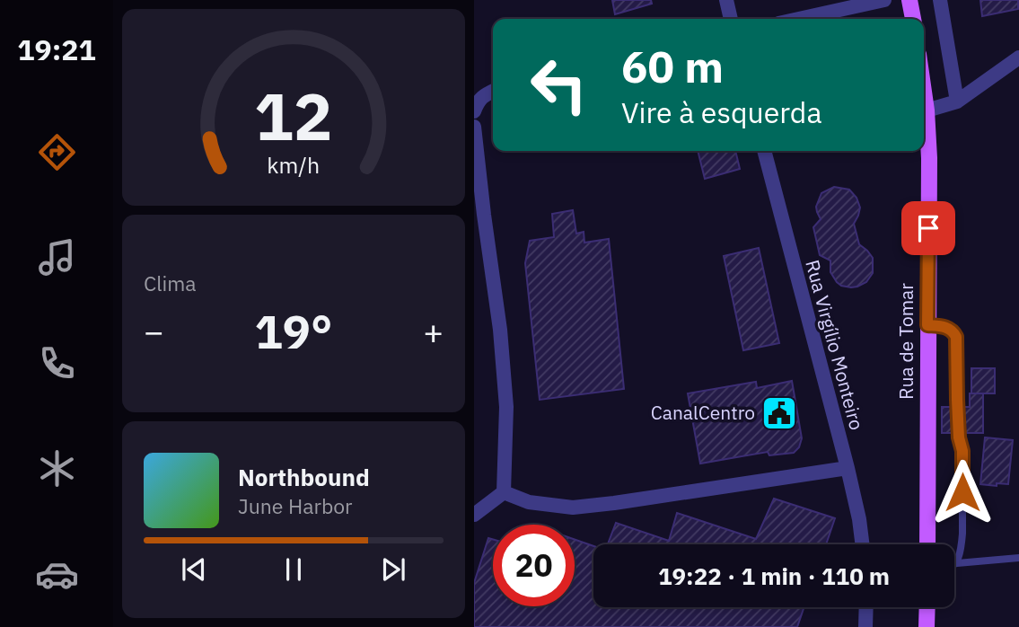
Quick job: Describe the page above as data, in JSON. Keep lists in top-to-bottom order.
{
  "streets": {
    "main road": ["Rua de Tomar"],
    "street": ["Rua Virgílio Monteiro"]
  },
  "places": {
    "public building": ["CanalCentro"]
  },
  "page": {
    "tabs": "19:21",
    "turn": ["60 m", "Vire à esquerda"],
    "tile": "Clima",
    "heat": ["−", "19°", "+"],
    "song": ["Northbound", "June Harbor"],
    "limit": "20",
    "trip": "19:22 · 1 min · 110 m",
    "gauge": ["12", "km/h"]
  }
}
